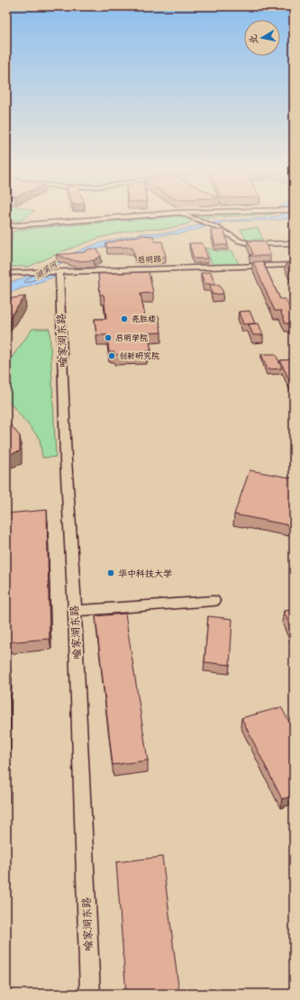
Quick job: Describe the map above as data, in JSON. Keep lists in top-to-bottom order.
{
  "streets": {
    "street": ["启明路", "喻家湖东路"]
  },
  "crossings": [
    ["启明路", "喻家湖东路"]
  ],
  "water": ["湖溪河"],
  "places": [
    "亮胜楼",
    "启明学院",
    "创新研究院",
    "华中科技大学"
  ],
  "north": "left"
}
